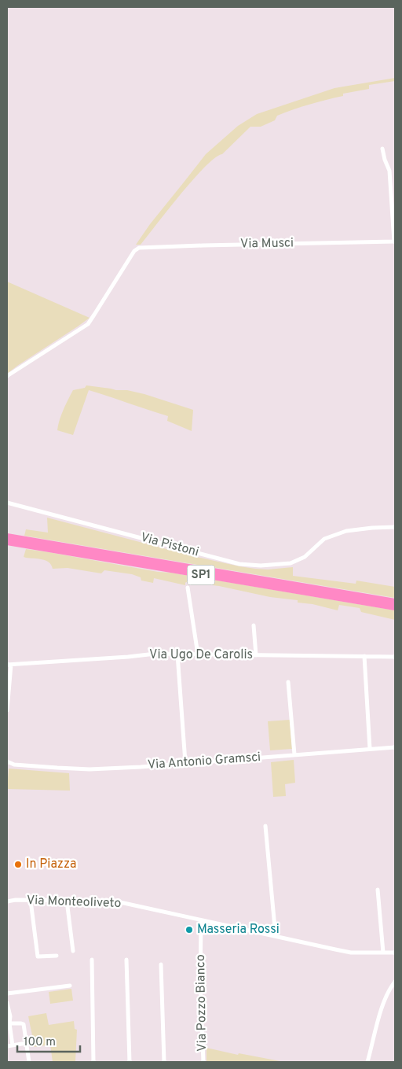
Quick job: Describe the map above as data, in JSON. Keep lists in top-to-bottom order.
{
  "streets": {
    "highway": ["SP1"],
    "street": [
      "Via Musci",
      "Via Pistoni",
      "Via Ugo De Carolis",
      "Via Antonio Gramsci",
      "Via Monteoliveto",
      "Via Pozzo Bianco"
    ]
  },
  "crossings": [
    ["Via Monteoliveto", "Via Pozzo Bianco"]
  ],
  "places": ["In Piazza", "Masseria Rossi"],
  "scale_bar": "100 m"
}
